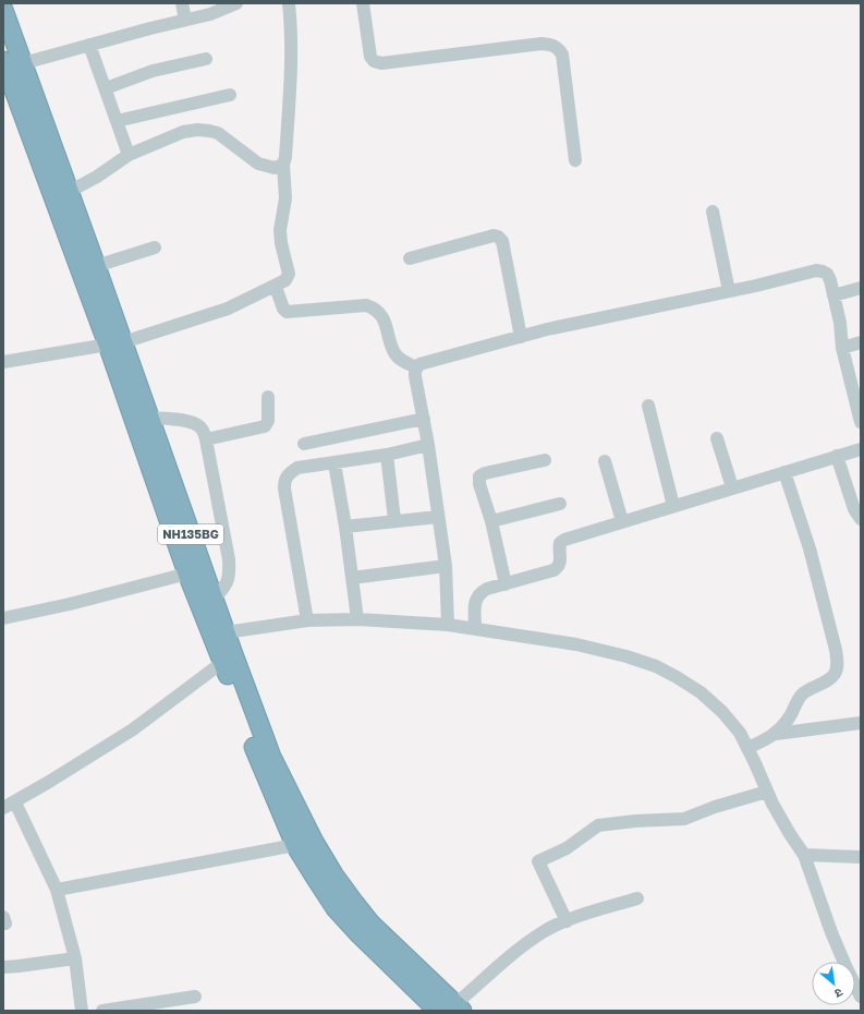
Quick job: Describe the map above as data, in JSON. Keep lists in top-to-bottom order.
{
  "streets": {
    "highway": ["NH135BG"]
  },
  "north": "bottom right"
}
